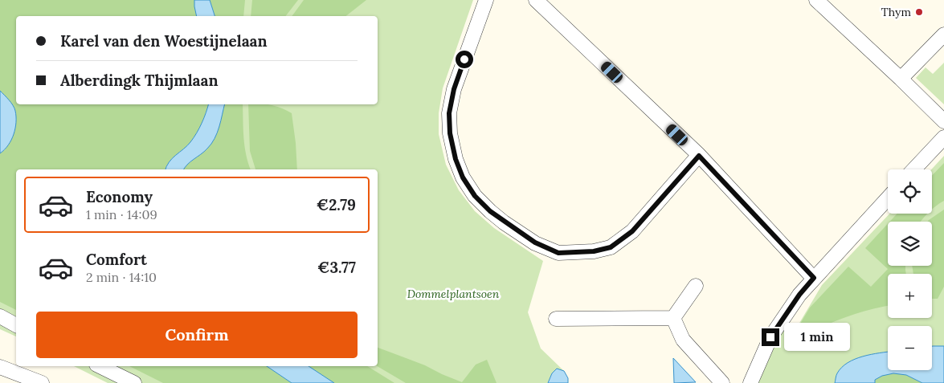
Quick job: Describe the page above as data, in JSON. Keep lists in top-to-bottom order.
{
  "parks": ["Dommelplantsoen"],
  "places": ["Thym"],
  "page": {
    "banner": ["Karel van den Woestijnelaan", "Alberdingk Thijmlaan"],
    "map_buttons": ["+", "−"],
    "list": [
      {
        "name": "Economy",
        "note": "1 min · 14:09",
        "value": "€2.79"
      },
      {
        "name": "Comfort",
        "note": "2 min · 14:10",
        "value": "€3.77"
      }
    ],
    "buttons": "Confirm",
    "bubble": "1 min"
  }
}
